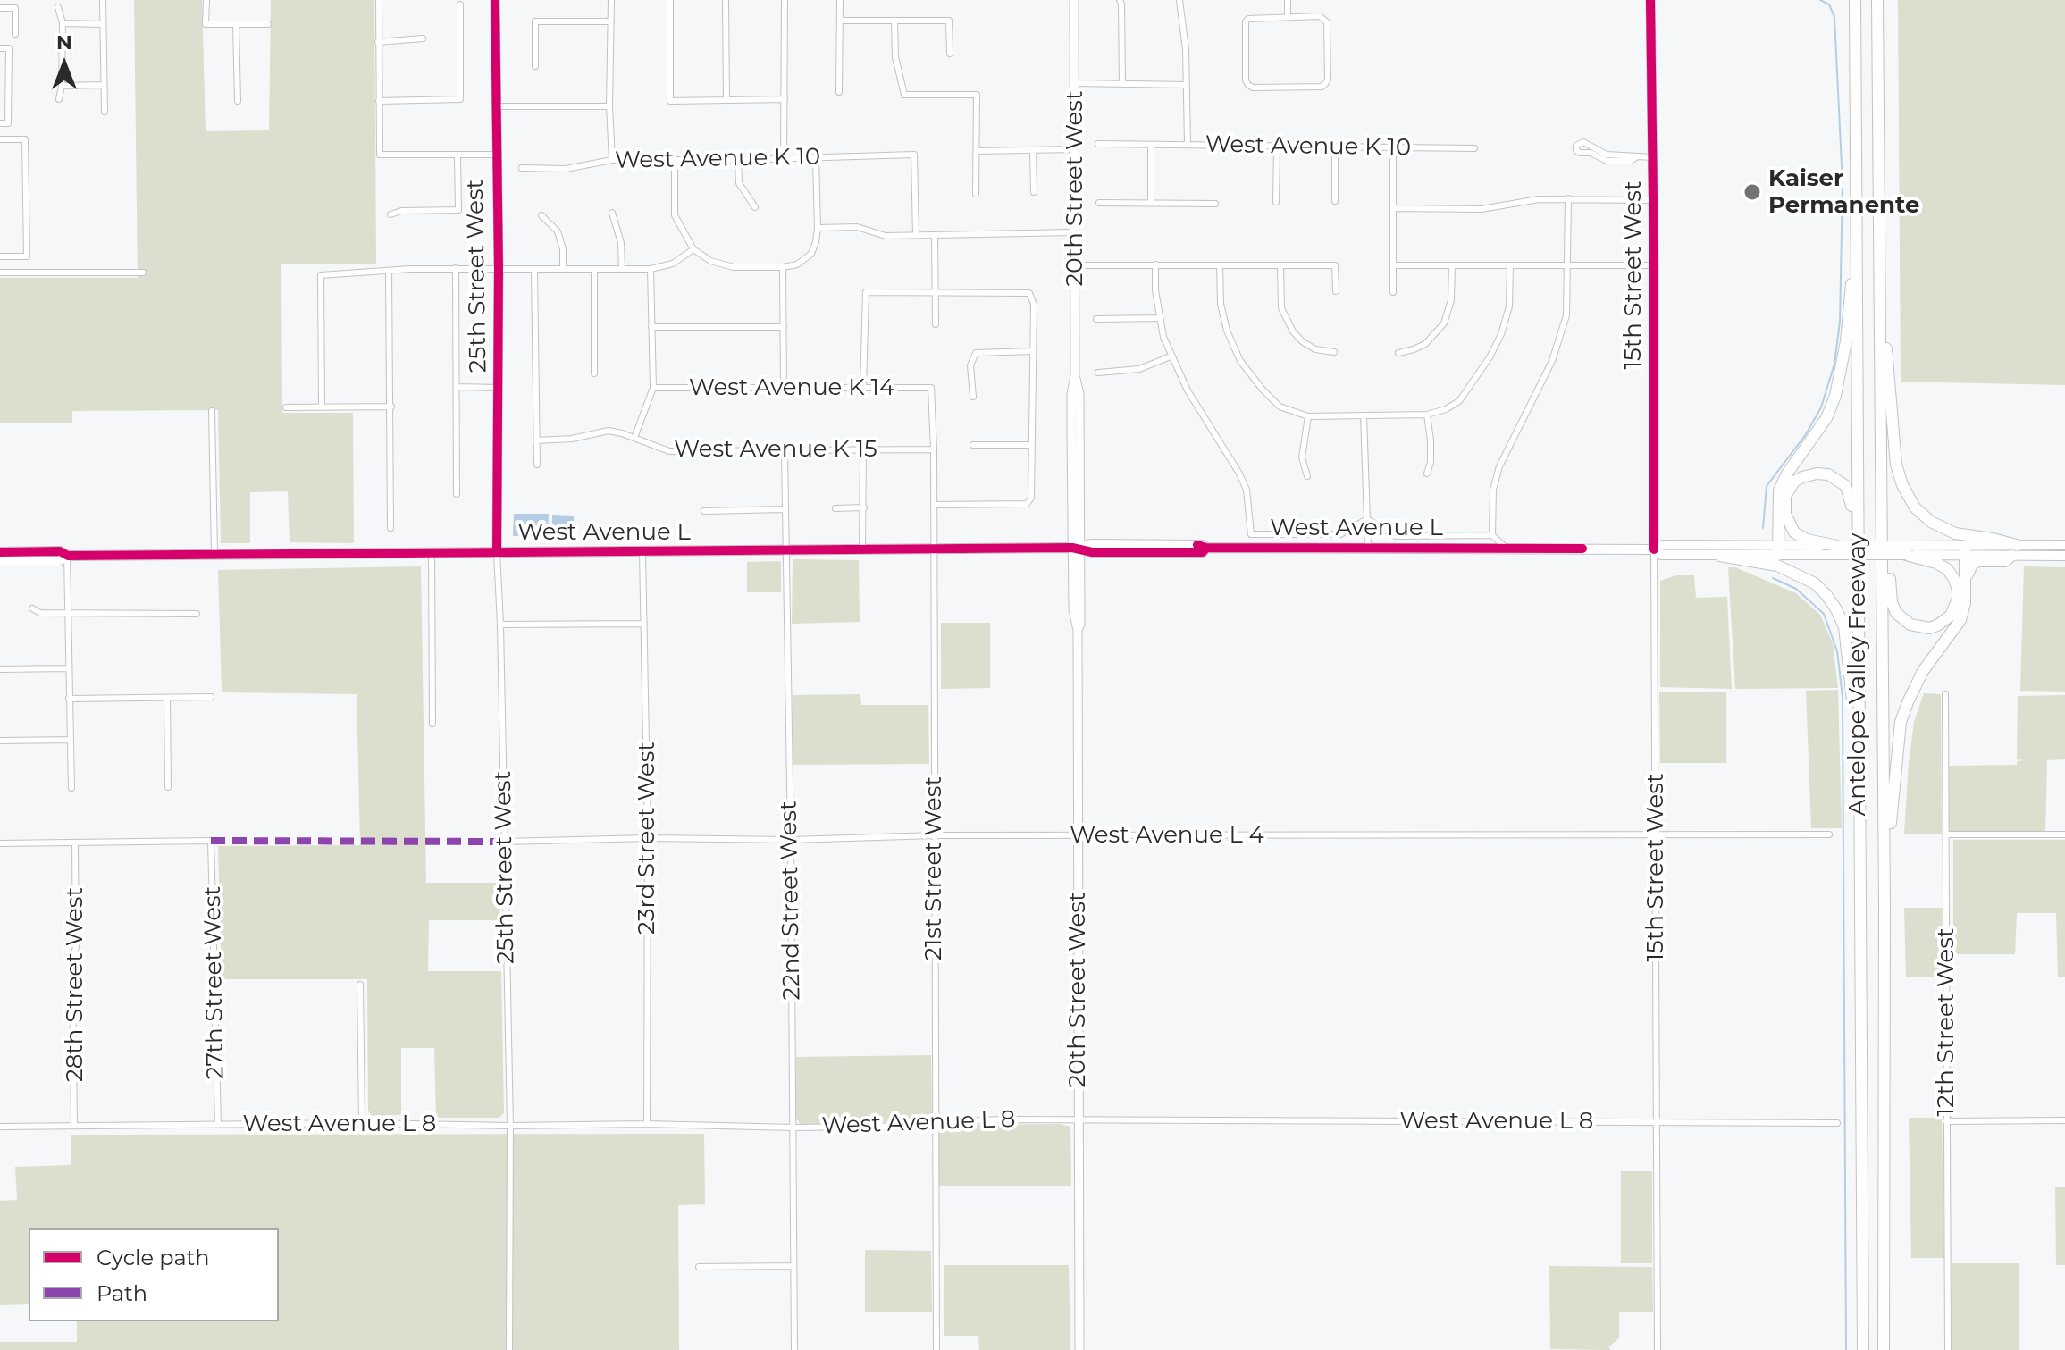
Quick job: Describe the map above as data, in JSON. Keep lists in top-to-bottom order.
{
  "streets": {
    "highway": ["Antelope Valley Freeway"],
    "main road": [
      "20th Street West",
      "15th Street West",
      "25th Street West",
      "West Avenue L"
    ],
    "street": [
      "West Avenue K 10",
      "West Avenue K 14",
      "West Avenue K 15",
      "West Avenue L 4",
      "23rd Street West",
      "21st Street West",
      "22nd Street West",
      "27th Street West",
      "28th Street West",
      "12th Street West",
      "West Avenue L 8"
    ]
  },
  "crossings": [
    ["20th Street West", "West Avenue L"],
    ["20th Street West", "West Avenue L 4"],
    ["20th Street West", "West Avenue L 8"],
    ["15th Street West", "West Avenue L"],
    ["15th Street West", "West Avenue L 4"],
    ["15th Street West", "West Avenue L 8"],
    ["25th Street West", "West Avenue L"],
    ["25th Street West", "West Avenue L 4"],
    ["25th Street West", "West Avenue L 8"],
    ["West Avenue K 14", "21st Street West"],
    ["West Avenue K 15", "21st Street West"],
    ["West Avenue K 15", "22nd Street West"],
    ["West Avenue L", "23rd Street West"],
    ["West Avenue L", "21st Street West"],
    ["West Avenue L", "22nd Street West"],
    ["West Avenue L 4", "23rd Street West"],
    ["West Avenue L 4", "21st Street West"],
    ["West Avenue L 4", "22nd Street West"],
    ["23rd Street West", "West Avenue L 8"],
    ["21st Street West", "West Avenue L 8"],
    ["22nd Street West", "West Avenue L 8"],
    ["27th Street West", "28th Street West"],
    ["27th Street West", "West Avenue L 8"],
    ["28th Street West", "West Avenue L 8"]
  ],
  "places": ["Kaiser Permanente"],
  "legend": ["Cycle path", "Path"],
  "north": "top"
}
